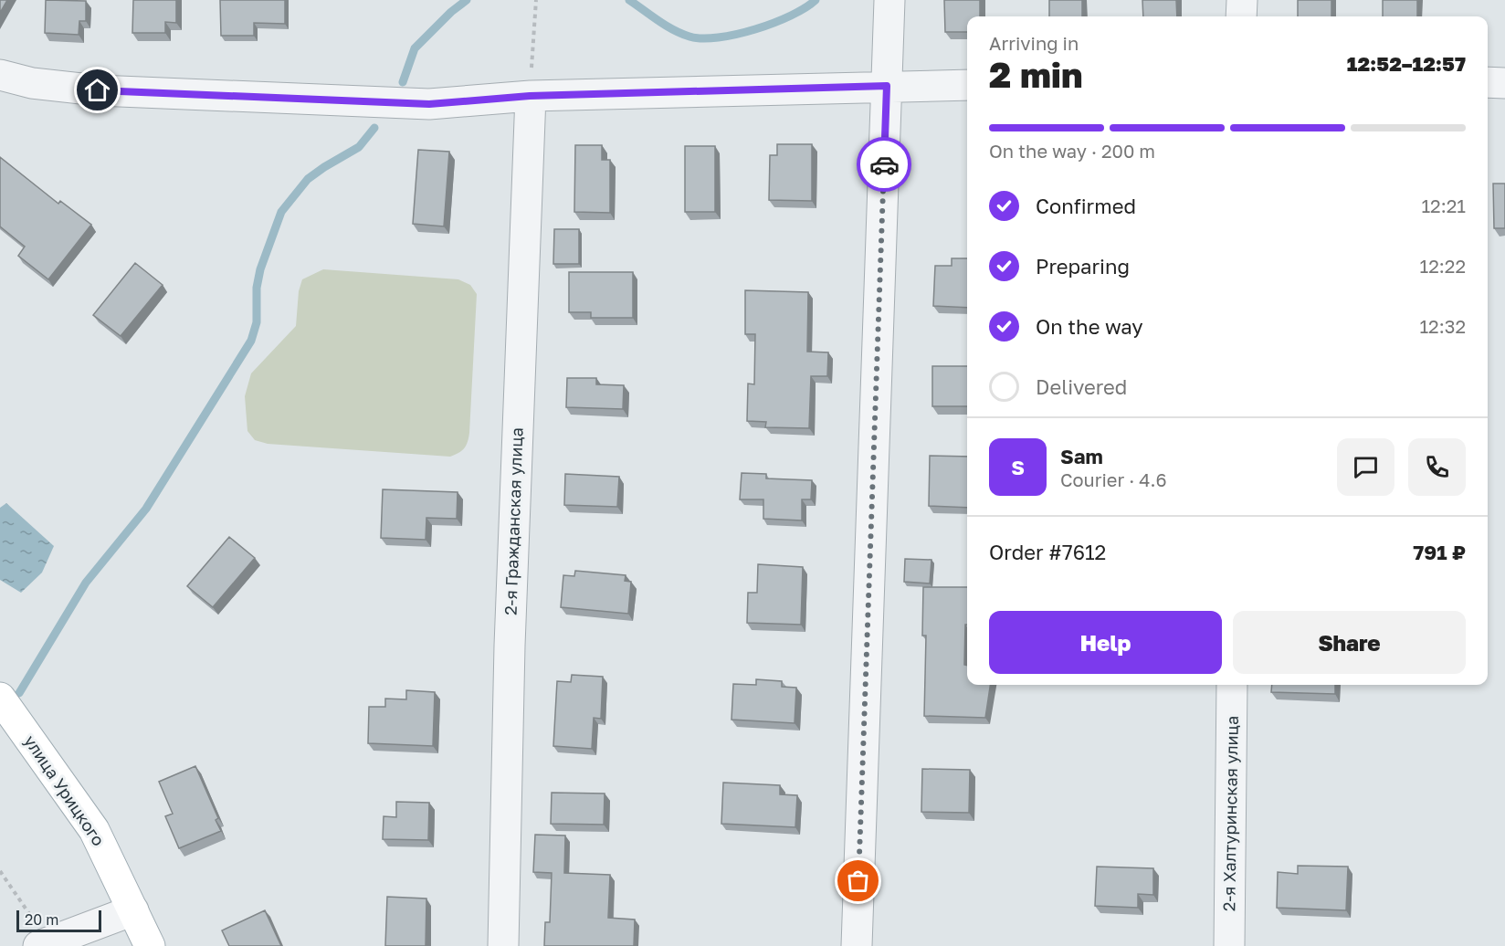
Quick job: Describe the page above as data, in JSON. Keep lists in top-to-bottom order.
{
  "streets": {
    "main road": ["улица Урицкого"],
    "street": ["2-я Гражданская улица", "2-я Халтуринская улица"]
  },
  "scale_bar": "20 m",
  "page": {
    "heading": ["2 min", "Arriving in", "12:52–12:57"],
    "panel": [
      "Sam",
      "Courier · 4.6",
      "Order #7612",
      "791 ₽"
    ],
    "bar": "On the way · 200 m",
    "list": [
      ["Confirmed", "12:21"],
      ["Preparing", "12:22"],
      ["On the way", "12:32"],
      "Delivered"
    ],
    "round": "S",
    "buttons": ["Help", "Share"],
    "scale": "20 m"
  }
}
